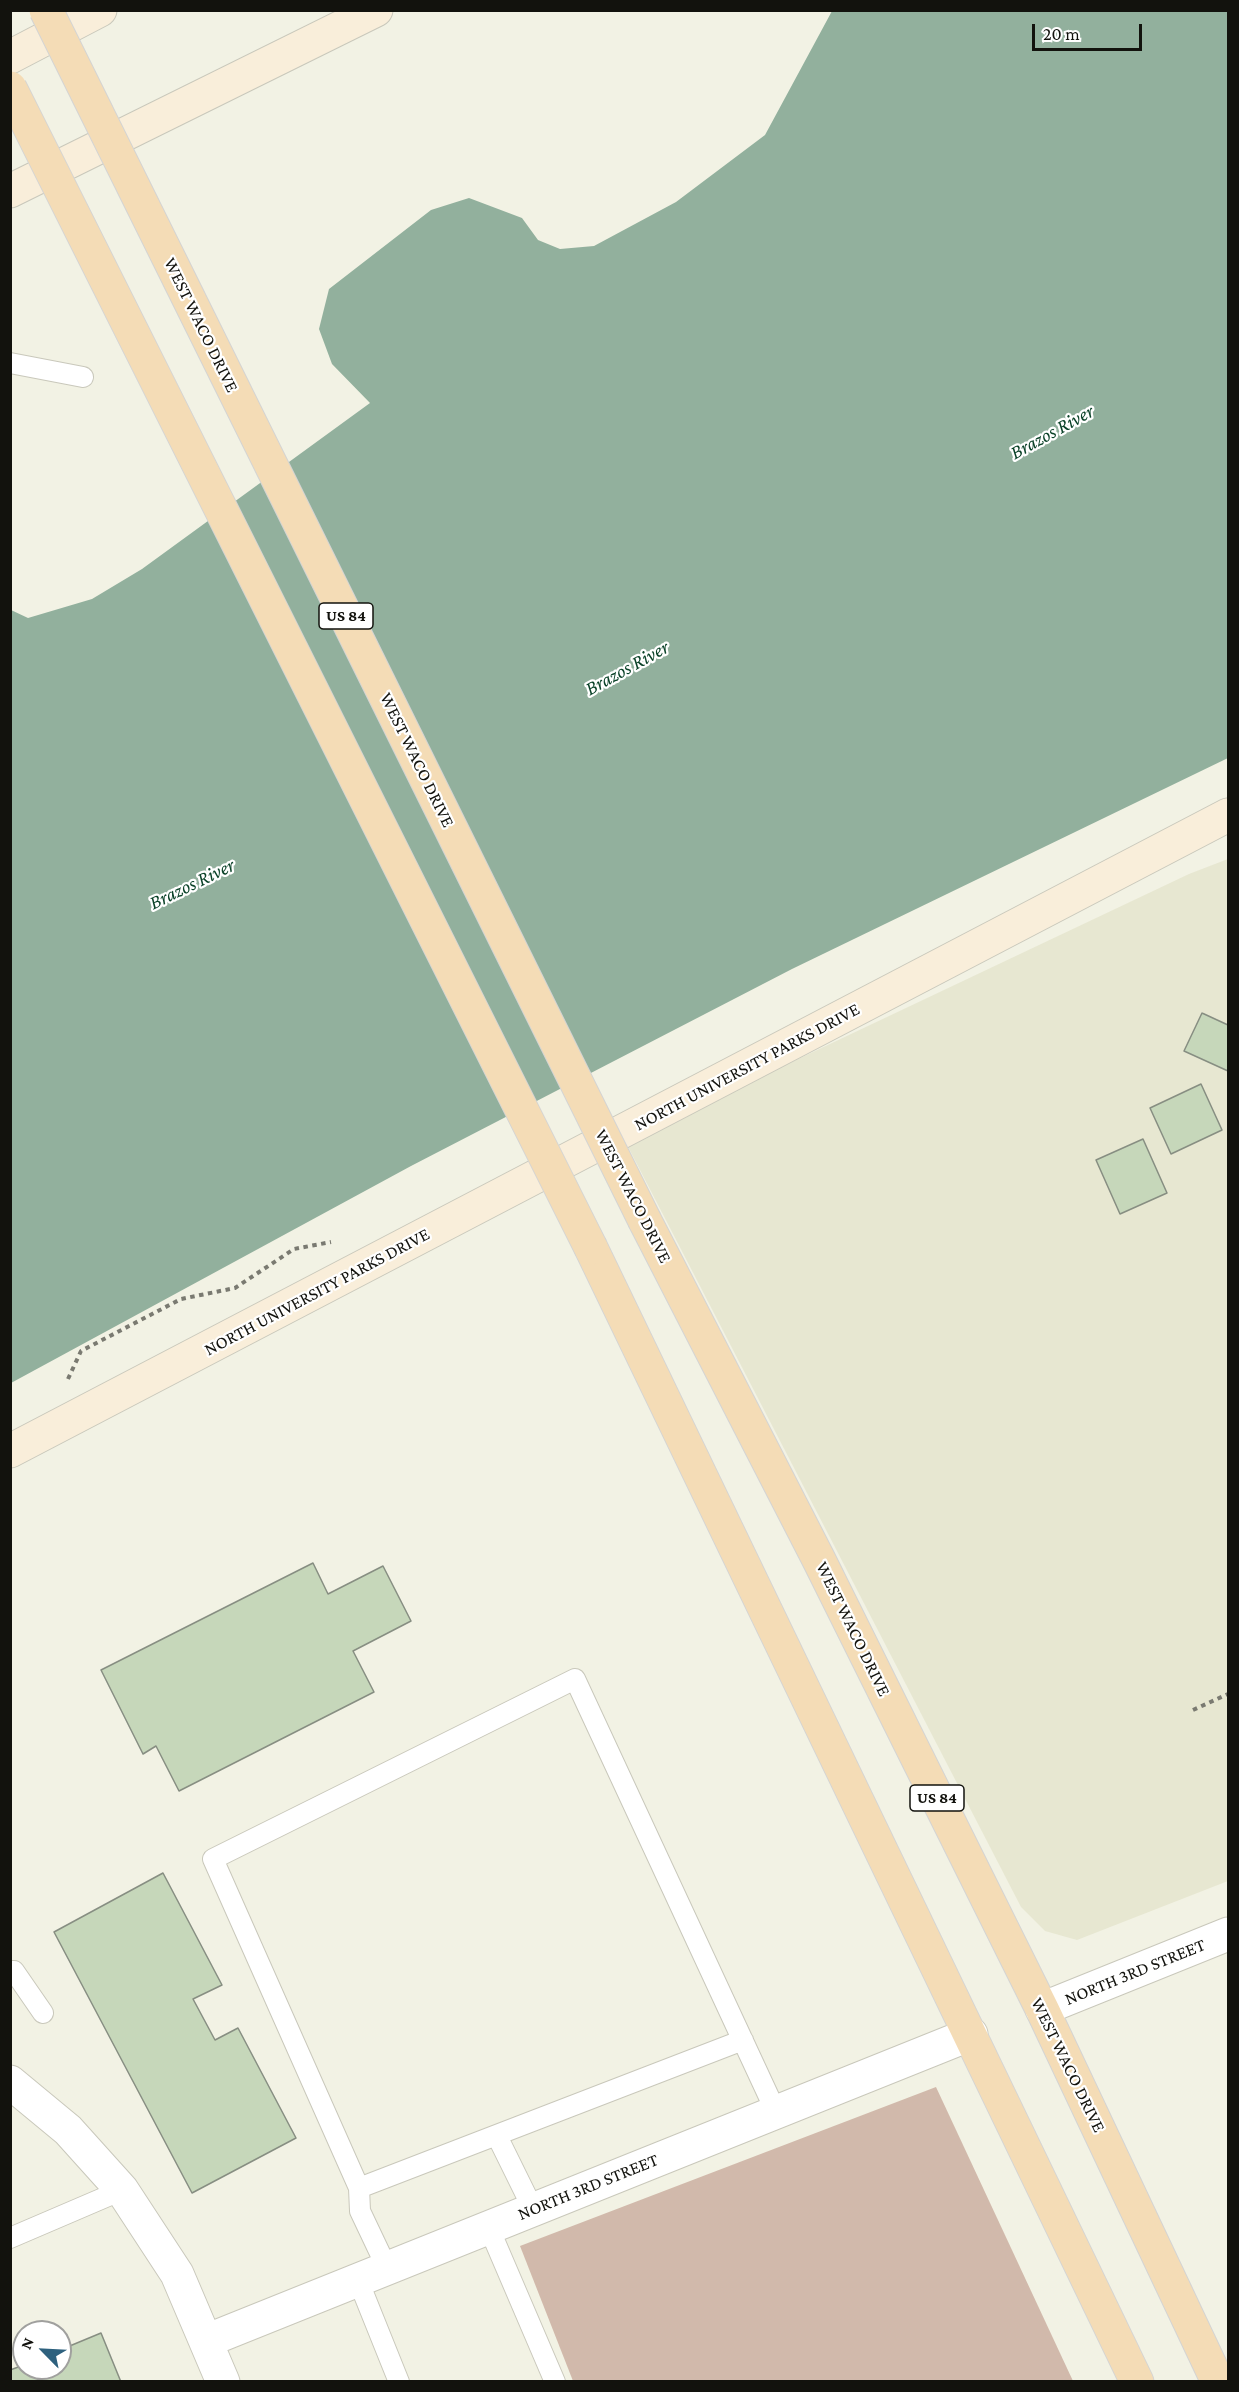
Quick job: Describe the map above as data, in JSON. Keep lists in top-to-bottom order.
{
  "streets": {
    "main road": ["WEST WACO DRIVE", "US 84"],
    "street": ["NORTH UNIVERSITY PARKS DRIVE", "NORTH 3RD STREET"]
  },
  "crossings": [
    ["WEST WACO DRIVE", "NORTH 3RD STREET"]
  ],
  "water": ["Brazos River"],
  "scale_bar": "20 m",
  "north": "top left"
}
